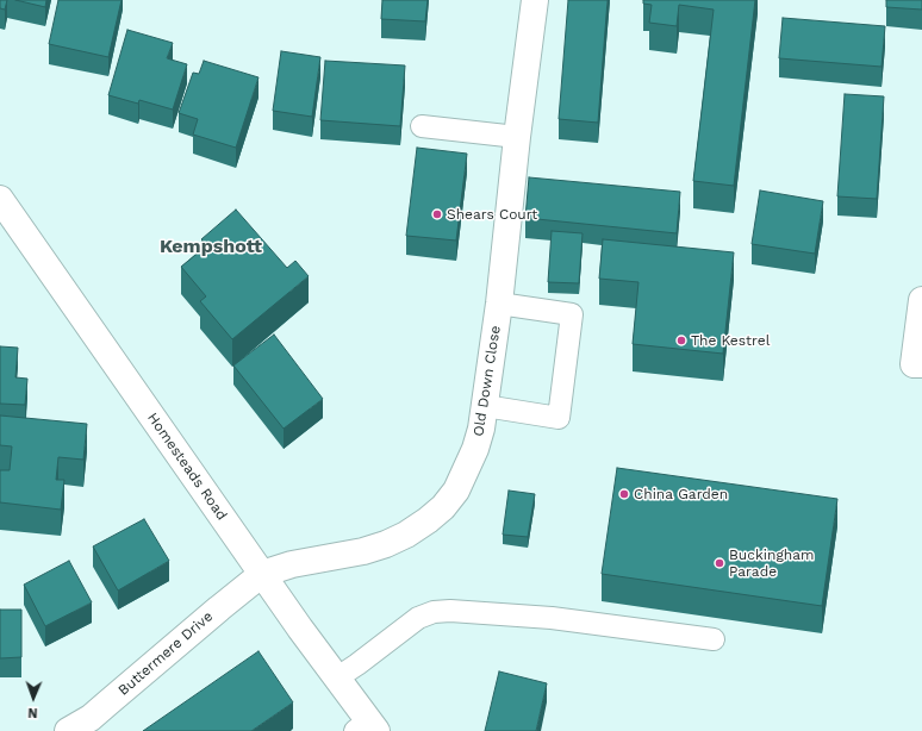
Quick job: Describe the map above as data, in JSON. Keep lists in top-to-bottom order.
{
  "streets": {
    "street": ["Old Down Close", "Homesteads Road", "Buttermere Drive"]
  },
  "crossings": [
    ["Old Down Close", "Homesteads Road"],
    ["Old Down Close", "Buttermere Drive"],
    ["Homesteads Road", "Buttermere Drive"]
  ],
  "districts": ["Kempshott"],
  "places": [
    "Shears Court",
    "The Kestrel",
    "China Garden",
    "Buckingham Parade"
  ],
  "north": "bottom"
}
